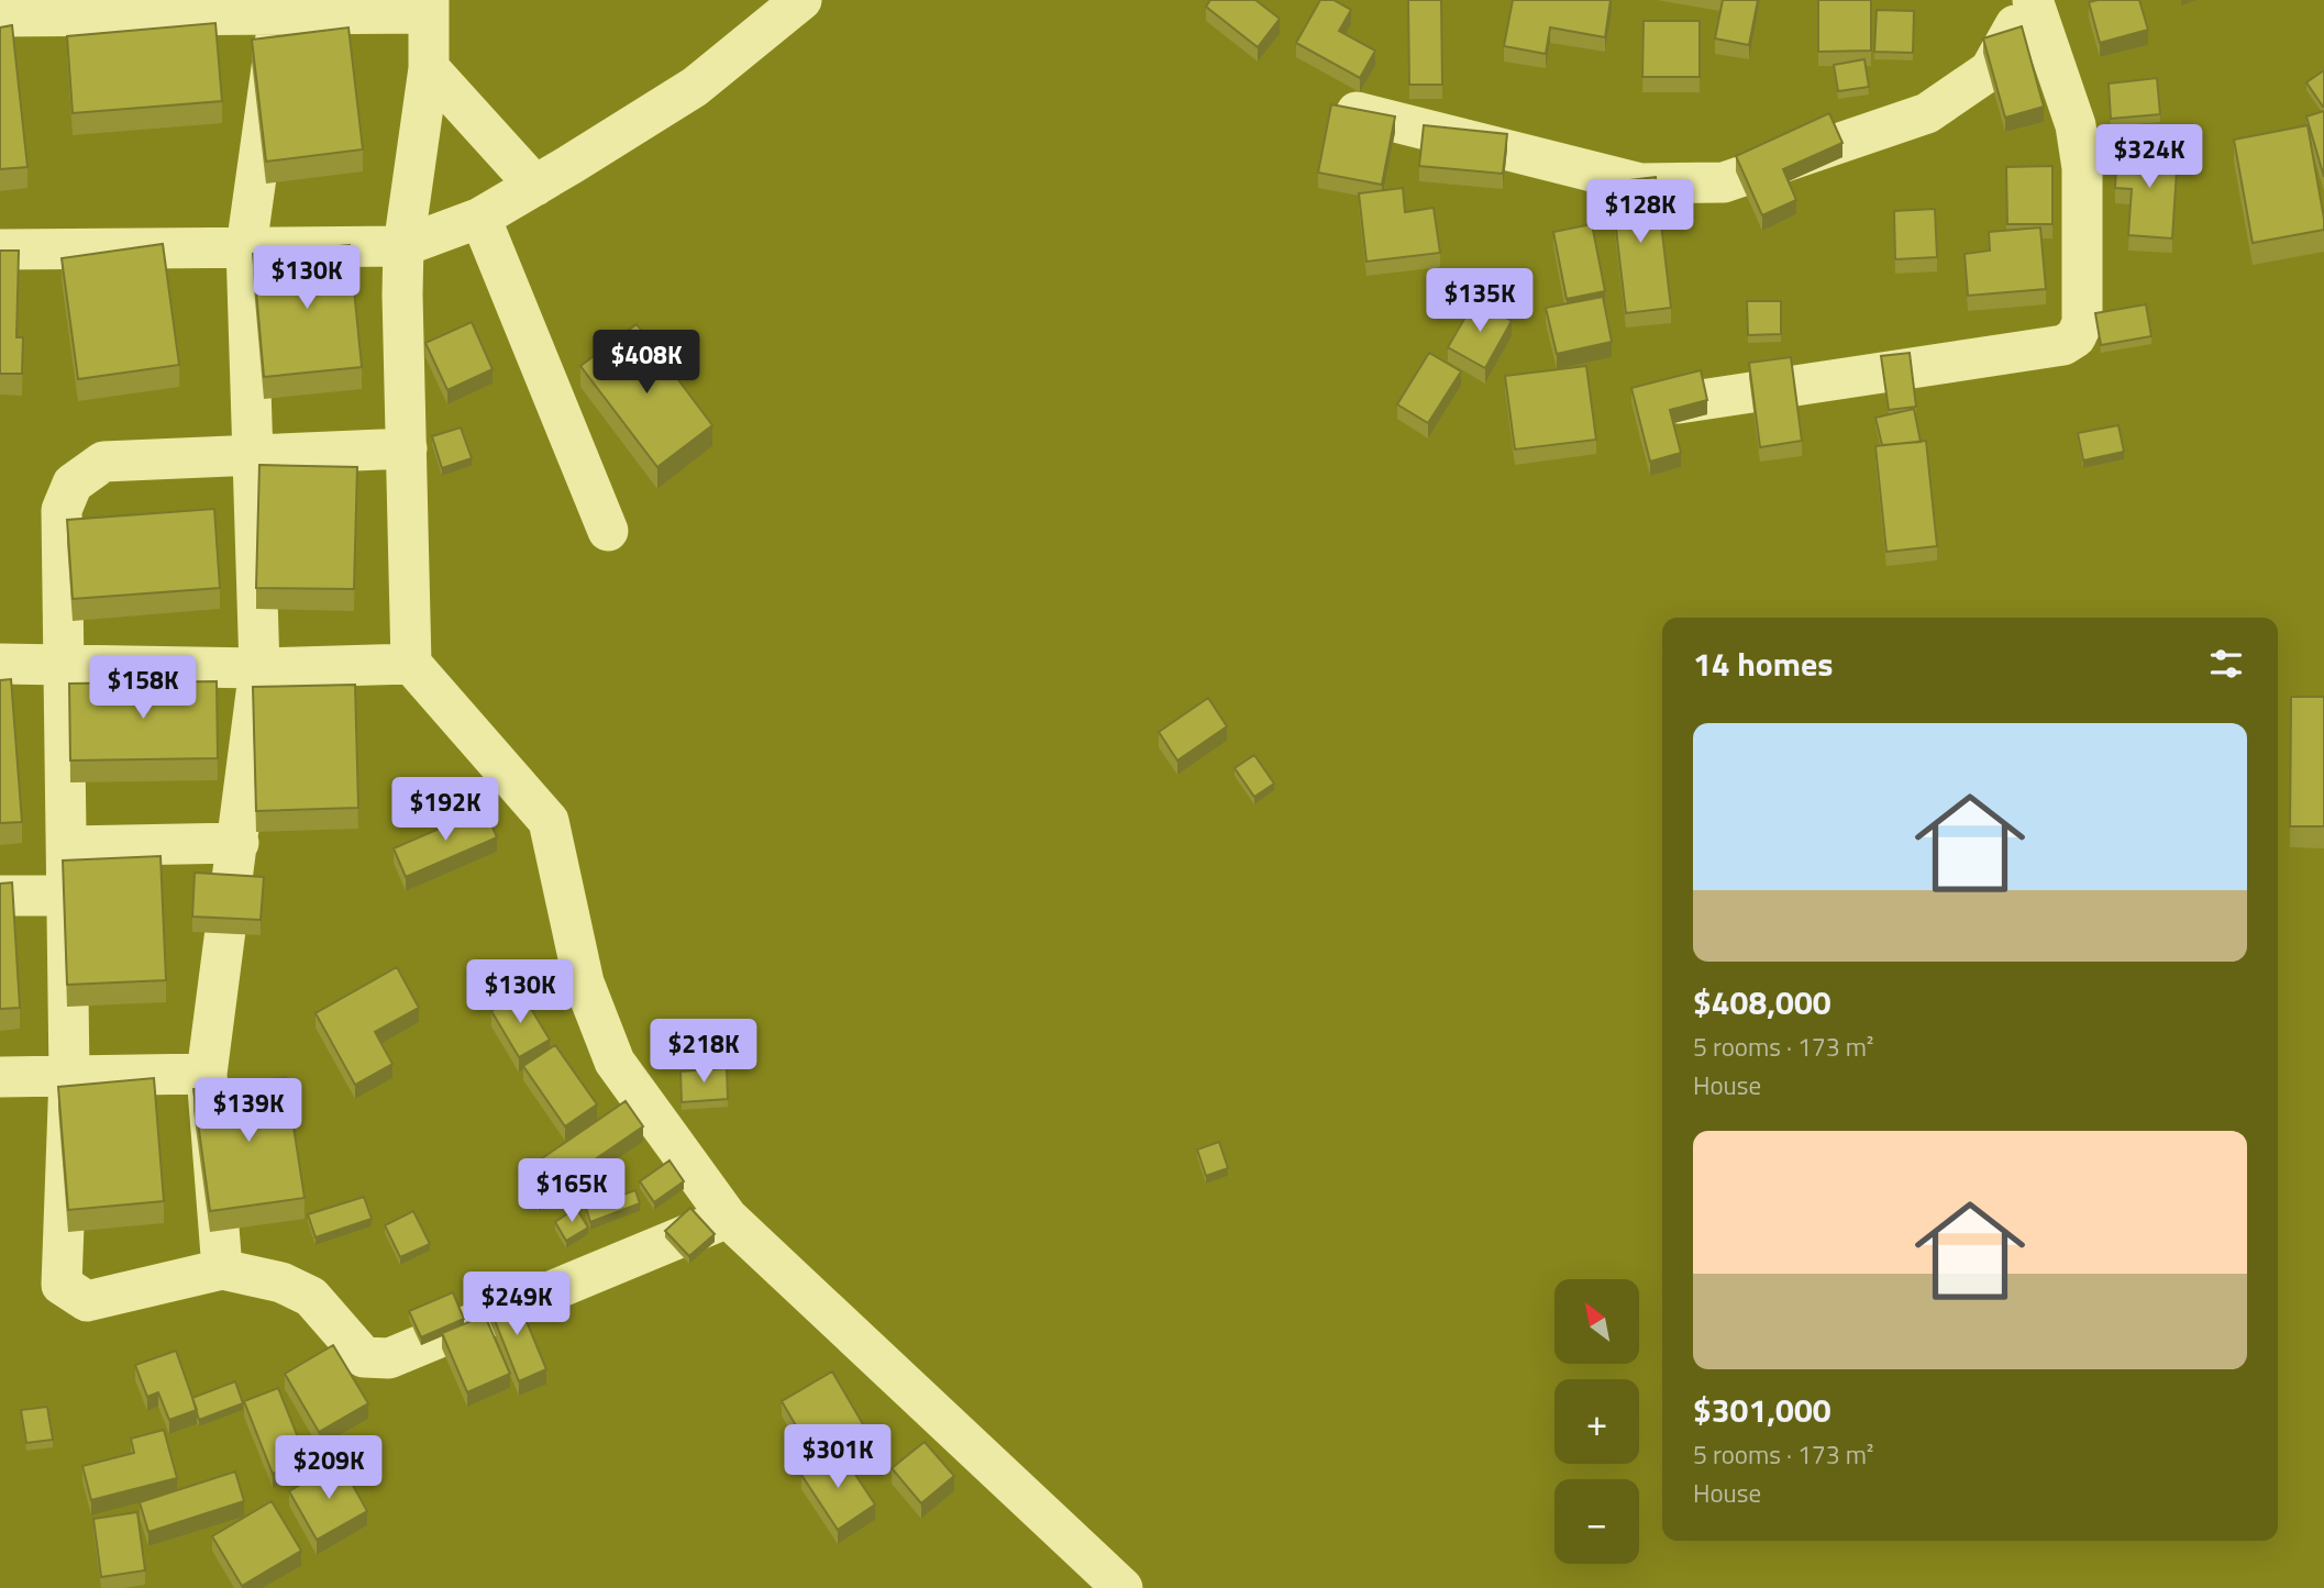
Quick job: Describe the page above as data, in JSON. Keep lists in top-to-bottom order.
{
  "north": "top left",
  "page": {
    "price": [
      "$324K",
      "$128K",
      "$130K",
      "$135K",
      "$408K",
      "$158K",
      "$192K",
      "$130K",
      "$218K",
      "$139K",
      "$165K",
      "$249K",
      "$301K",
      "$209K"
    ],
    "heading": "14 homes",
    "list": [
      {
        "name": "$408,000",
        "note": "5 rooms · 173 m² · House"
      },
      {
        "name": "$301,000",
        "note": "5 rooms · 173 m² · House"
      }
    ],
    "map_buttons": ["+", "−"]
  }
}
